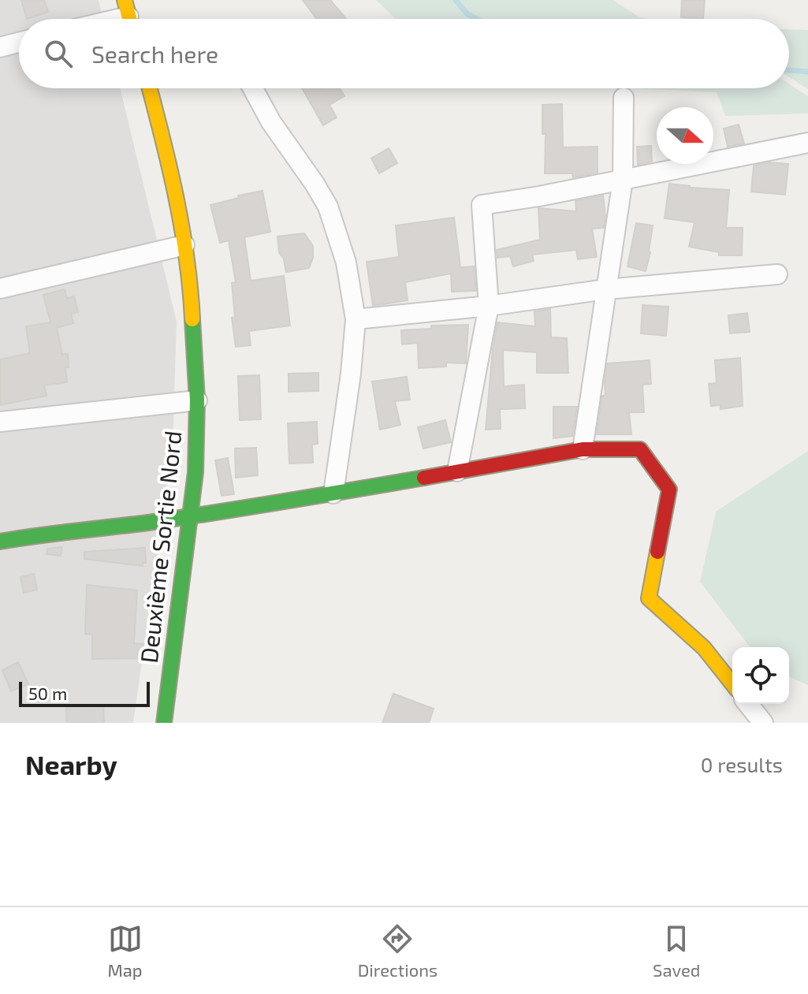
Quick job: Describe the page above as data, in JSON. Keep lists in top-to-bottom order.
{
  "streets": {
    "street": ["Deuxième Sortie Nord"]
  },
  "scale_bar": "50 m",
  "north": "right",
  "page": {
    "search": "Search here",
    "scale": "50 m",
    "heading": ["Nearby", "0 results"],
    "nav": ["Map", "Directions", "Saved"]
  }
}
